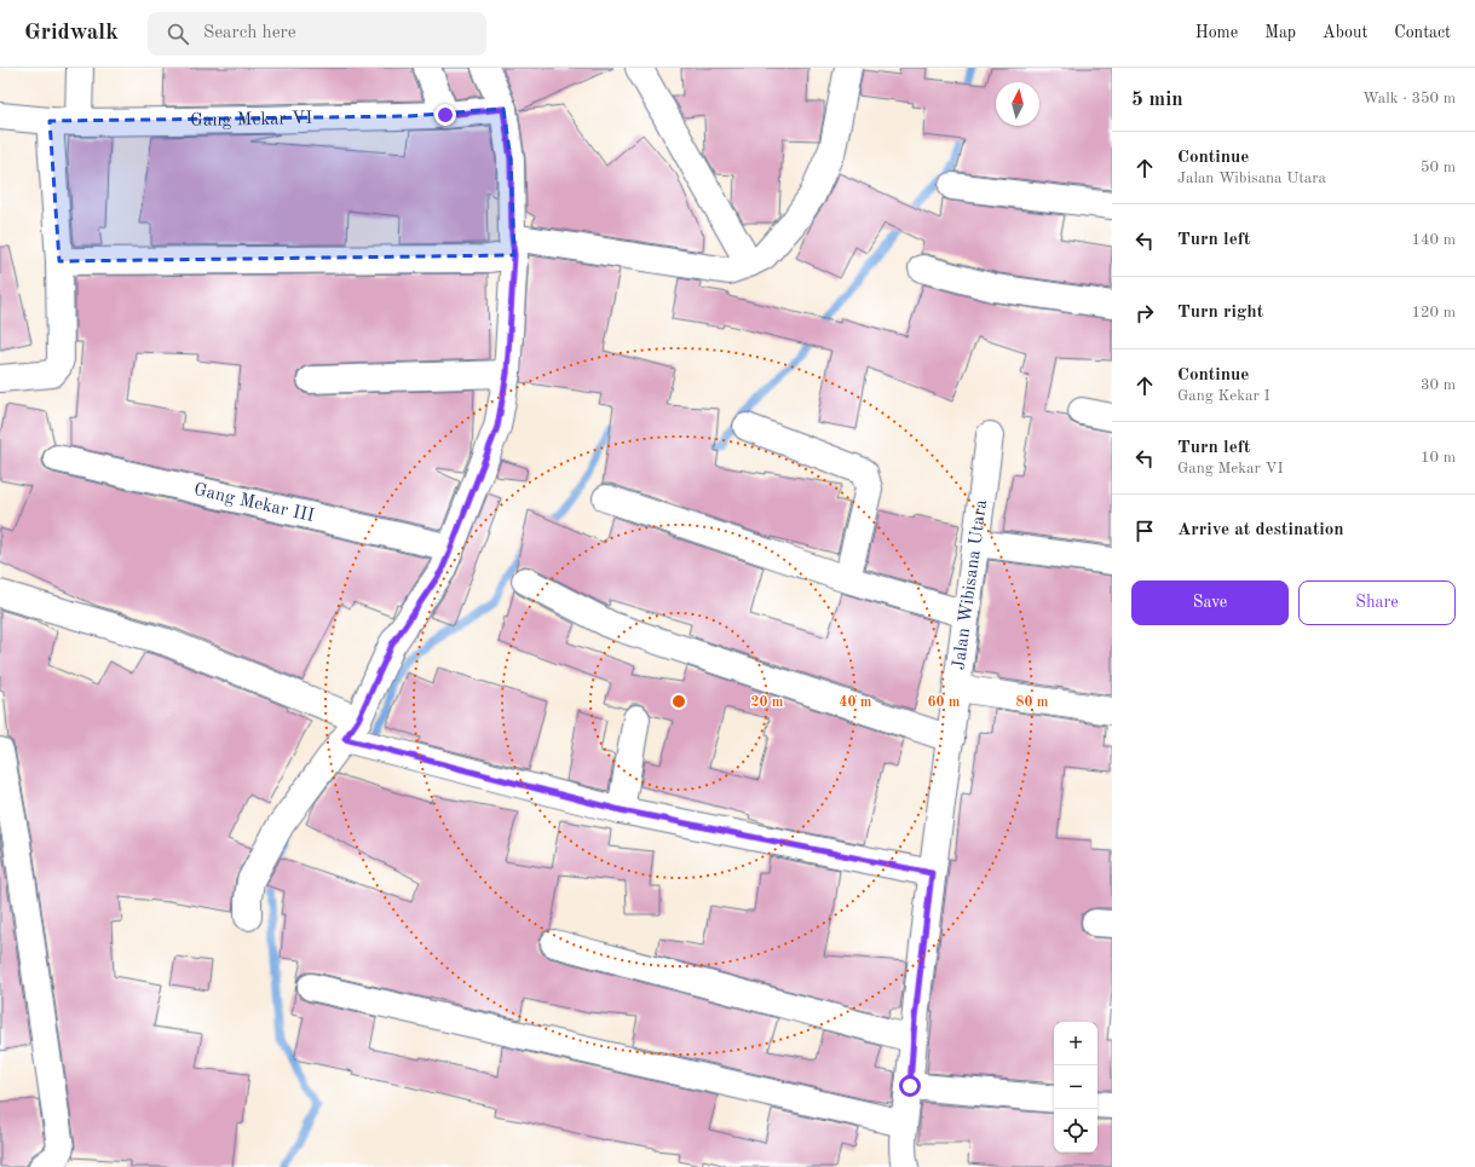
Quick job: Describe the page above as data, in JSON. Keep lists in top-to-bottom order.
{
  "streets": {
    "street": ["Gang Mekar VI", "Gang Mekar III", "Jalan Wibisana Utara"]
  },
  "north": "top",
  "page": {
    "header": "Gridwalk",
    "search": "Search here",
    "nav": [
      "Home",
      "Map",
      "About",
      "Contact"
    ],
    "heading": ["5 min", "Walk · 350 m"],
    "list": [
      ["Continue", "Jalan Wibisana Utara", "50 m"],
      ["Turn left", "140 m"],
      ["Turn right", "120 m"],
      ["Continue", "Gang Kekar I", "30 m"],
      ["Turn left", "Gang Mekar VI", "10 m"],
      "Arrive at destination"
    ],
    "buttons": ["Save", "Share"],
    "map_buttons": ["+", "−"]
  },
  "rings": [
    "20 m",
    "40 m",
    "60 m",
    "80 m"
  ]
}
